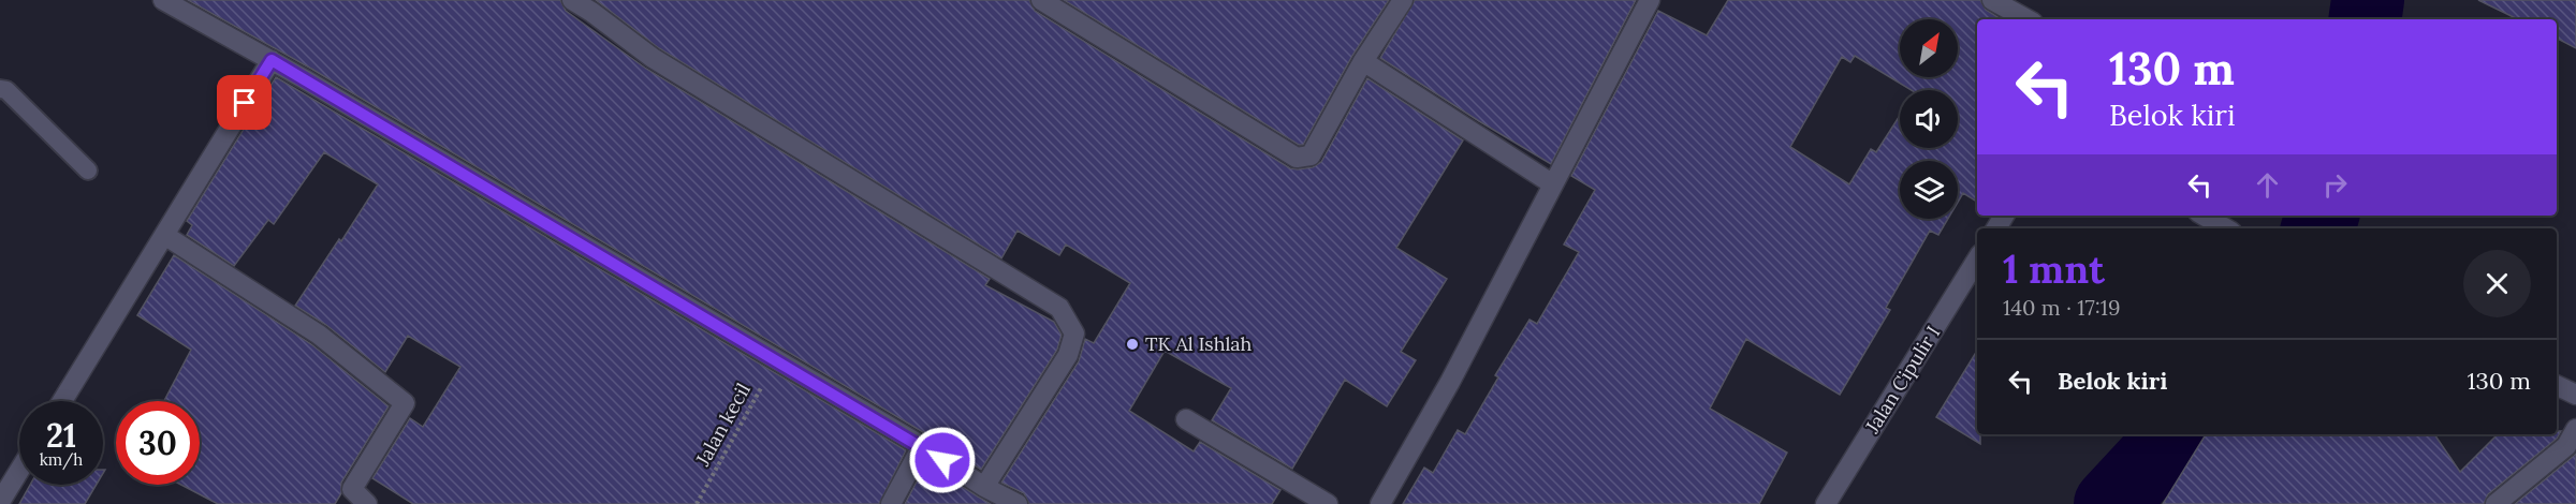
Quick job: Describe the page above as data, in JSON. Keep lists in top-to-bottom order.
{
  "streets": {
    "street": ["Jalan Cipulir I"],
    "path": ["Jalan kecil"]
  },
  "places": ["TK Al Ishlah"],
  "north": "top right",
  "page": {
    "turn": ["130 m", "Belok kiri"],
    "heading": ["1 mnt", "140 m · 17:19"],
    "list": [
      {
        "name": "Belok kiri",
        "value": "130 m"
      }
    ],
    "speed": "21 km/h",
    "limit": "30"
  }
}
